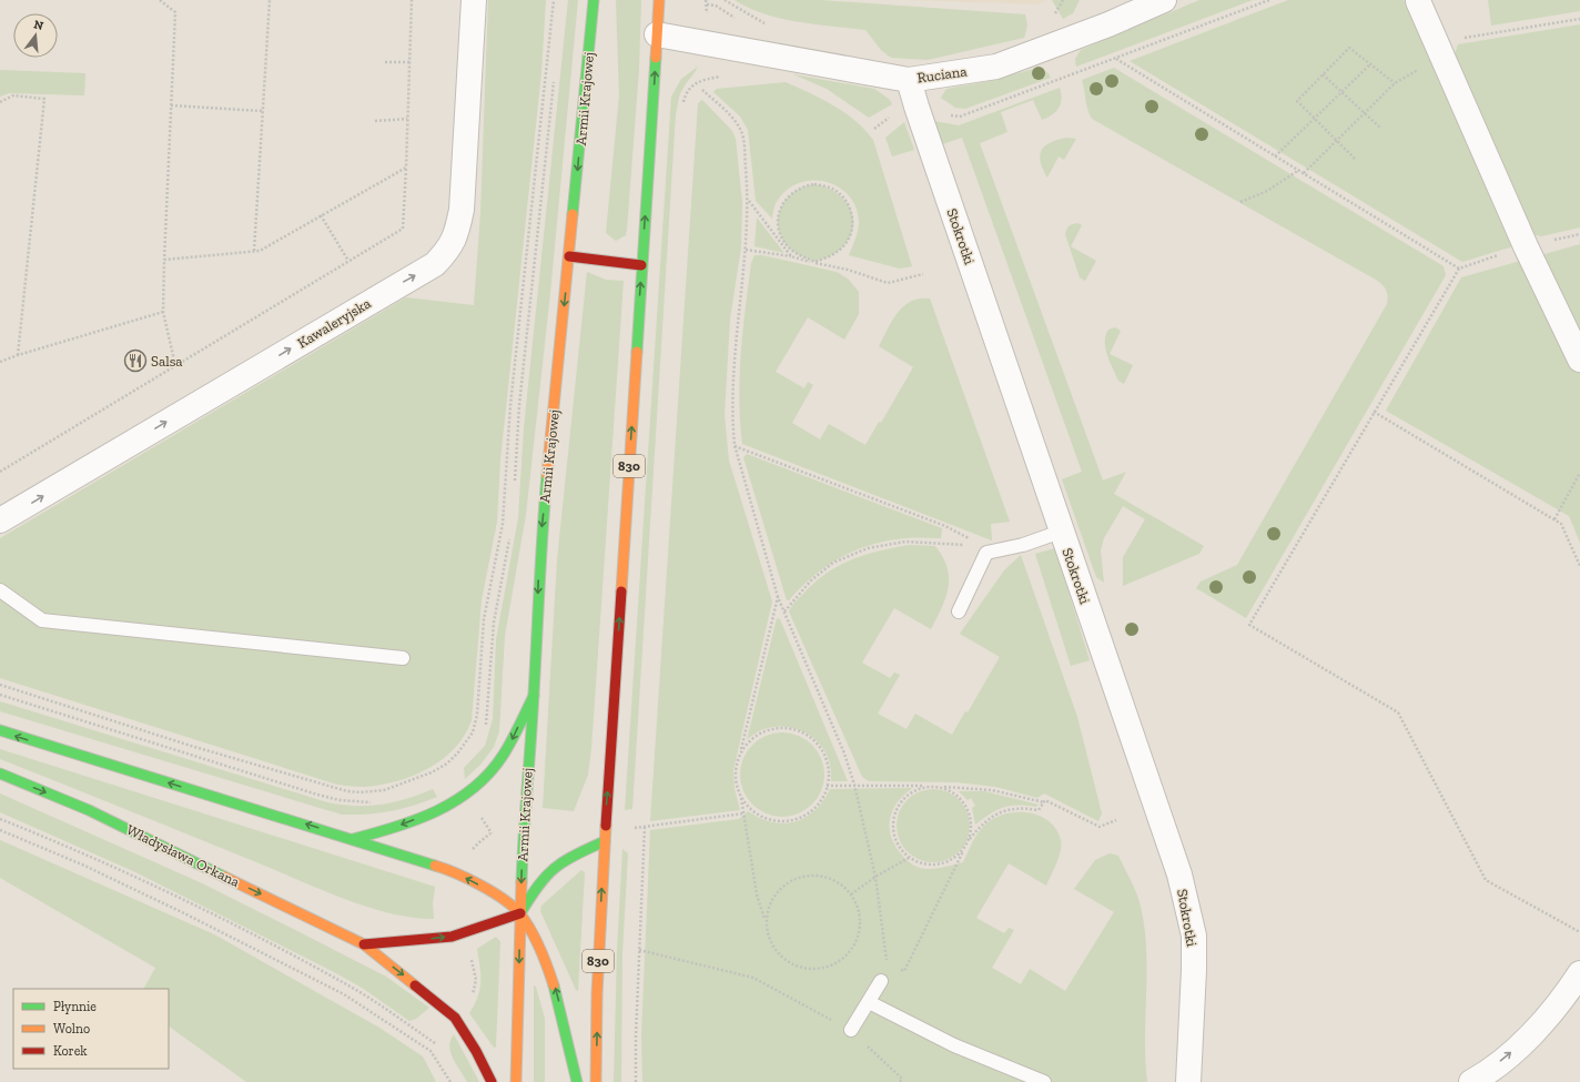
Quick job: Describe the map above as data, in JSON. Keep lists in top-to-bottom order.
{
  "streets": {
    "main road": ["Armii Krajowej", "830", "Władysława Orkana"],
    "street": ["Ruciana", "Stokrotki", "Kawaleryjska"]
  },
  "crossings": [
    ["Ruciana", "Stokrotki"],
    ["Ruciana", "830"],
    ["Armii Krajowej", "830"]
  ],
  "one_way": ["Kawaleryjska"],
  "places": {
    "restaurant": ["Salsa"]
  },
  "legend": ["Płynnie", "Wolno", "Korek"],
  "north": "top"
}
